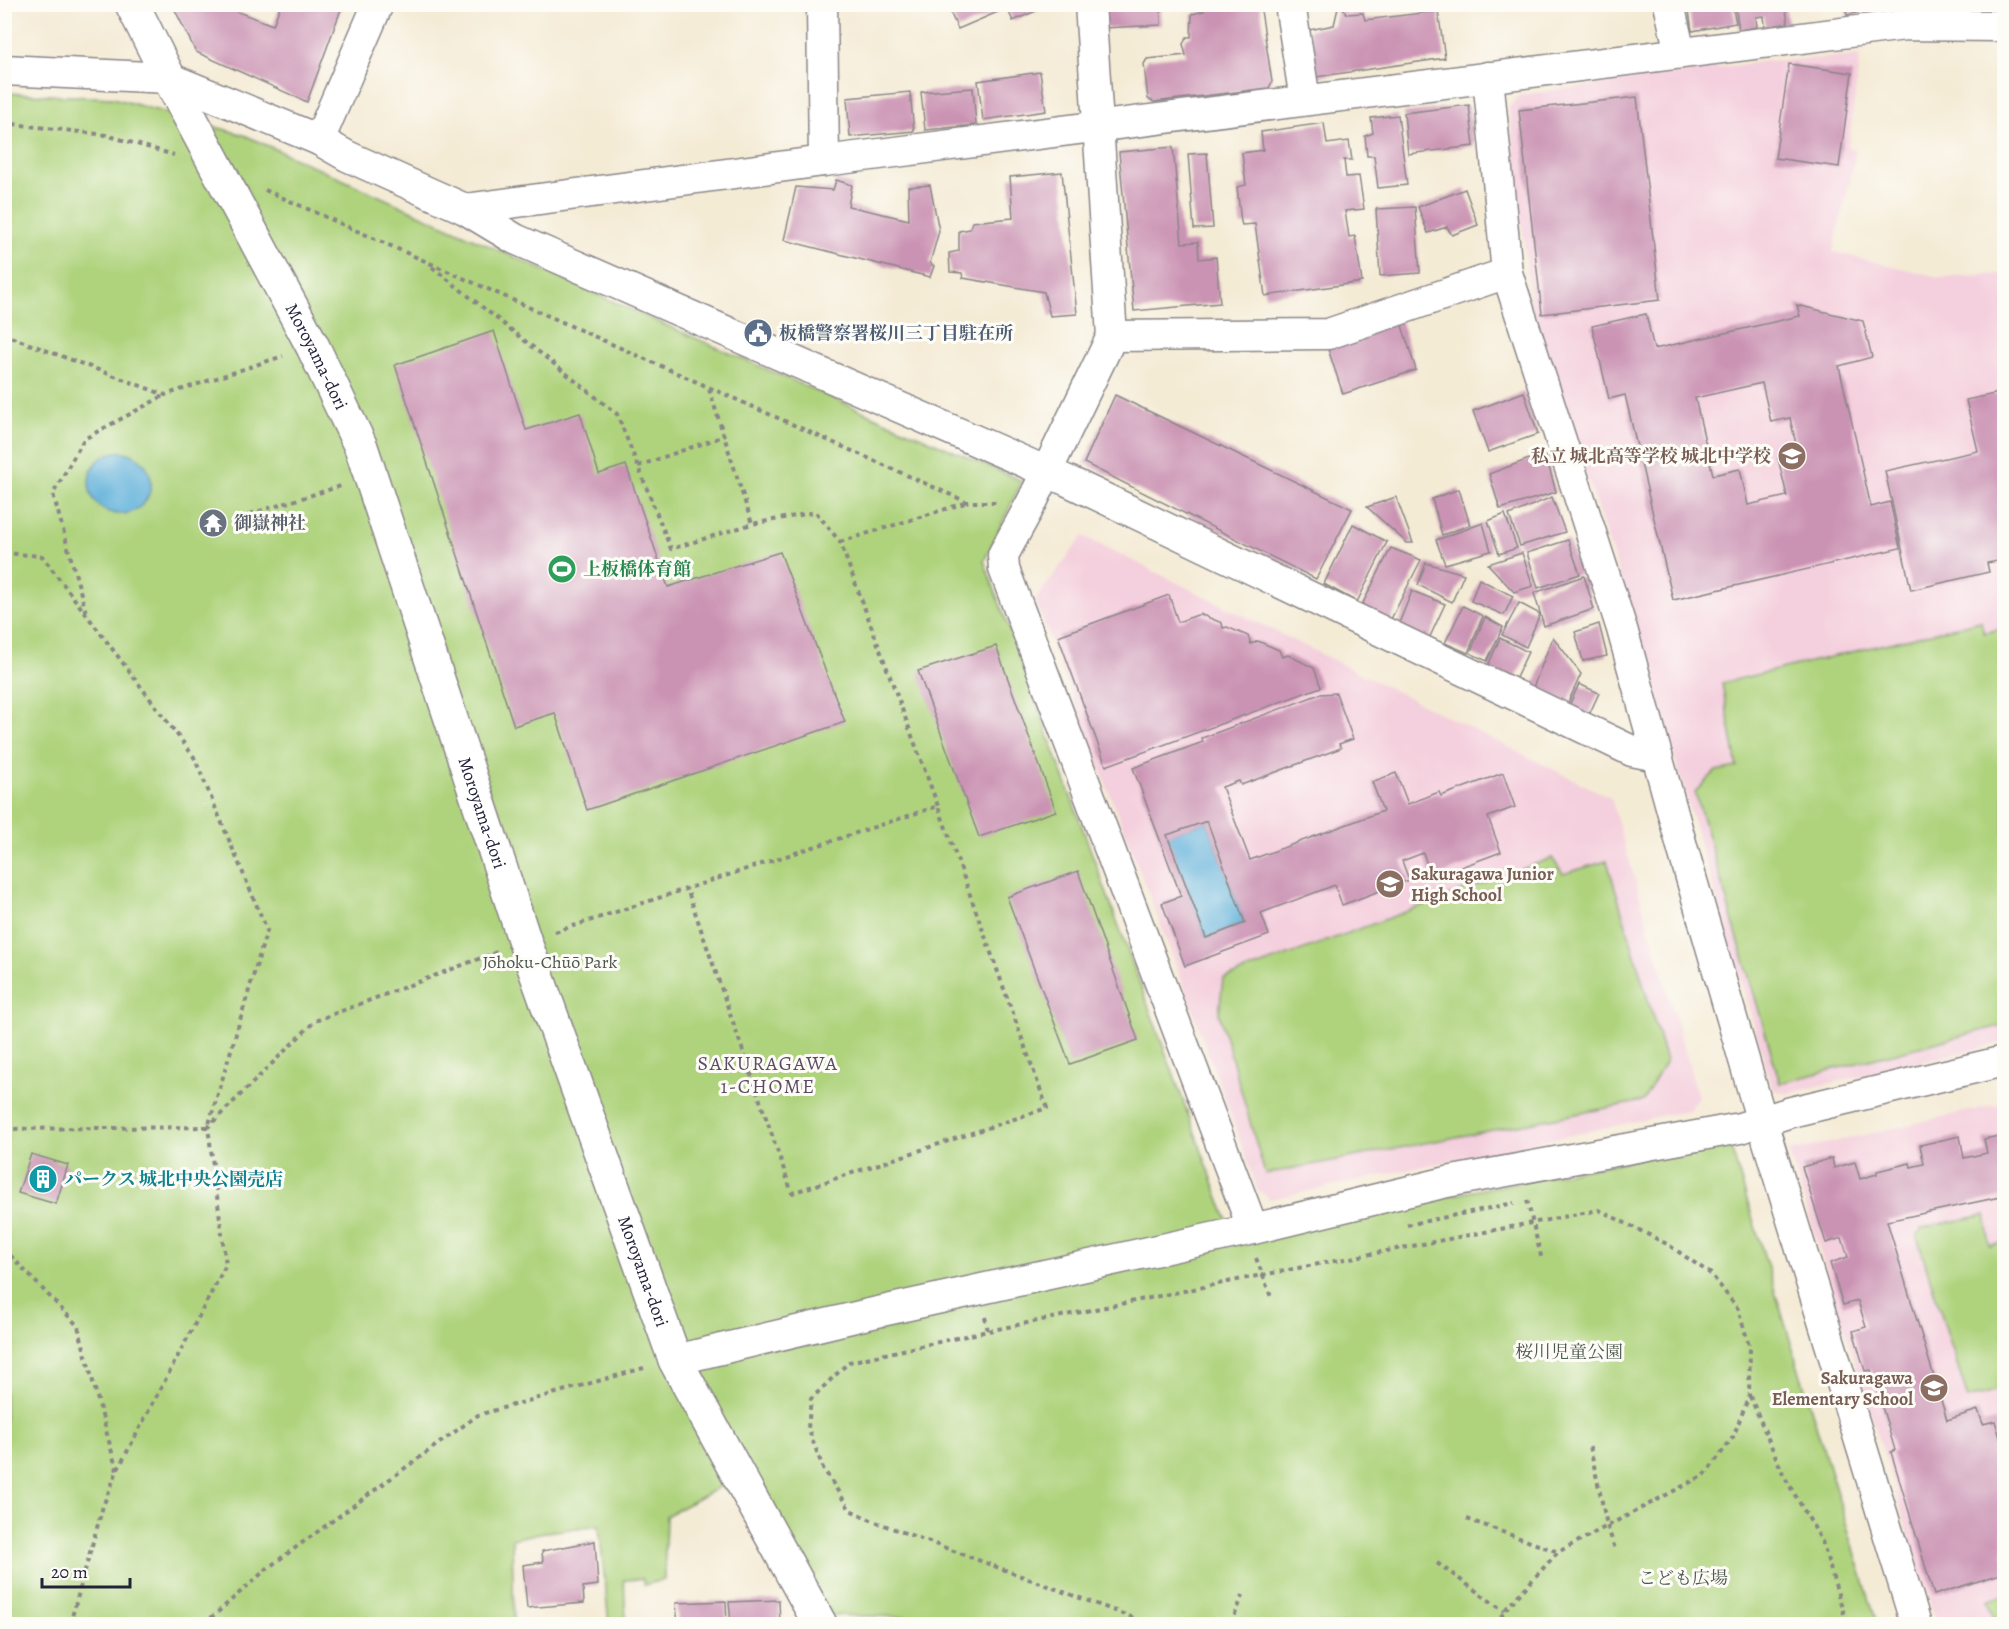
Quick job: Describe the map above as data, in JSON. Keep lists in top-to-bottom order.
{
  "streets": {
    "street": ["Moroyama-dori"]
  },
  "districts": ["SAKURAGAWA 1-CHOME"],
  "parks": ["Jōhoku-Chūō Park", "桜川児童公園", "こども広場"],
  "places": {
    "public building": ["板橋警察署桜川三丁目駐在所"],
    "school or university": ["私立 城北高等学校 城北中学校", "Sakuragawa Junior High School", "Sakuragawa Elementary School"],
    "temple": ["御嶽神社"],
    "sports": ["上板橋体育館"],
    "building": ["パークス 城北中央公園売店"]
  },
  "scale_bar": "20 m"
}
